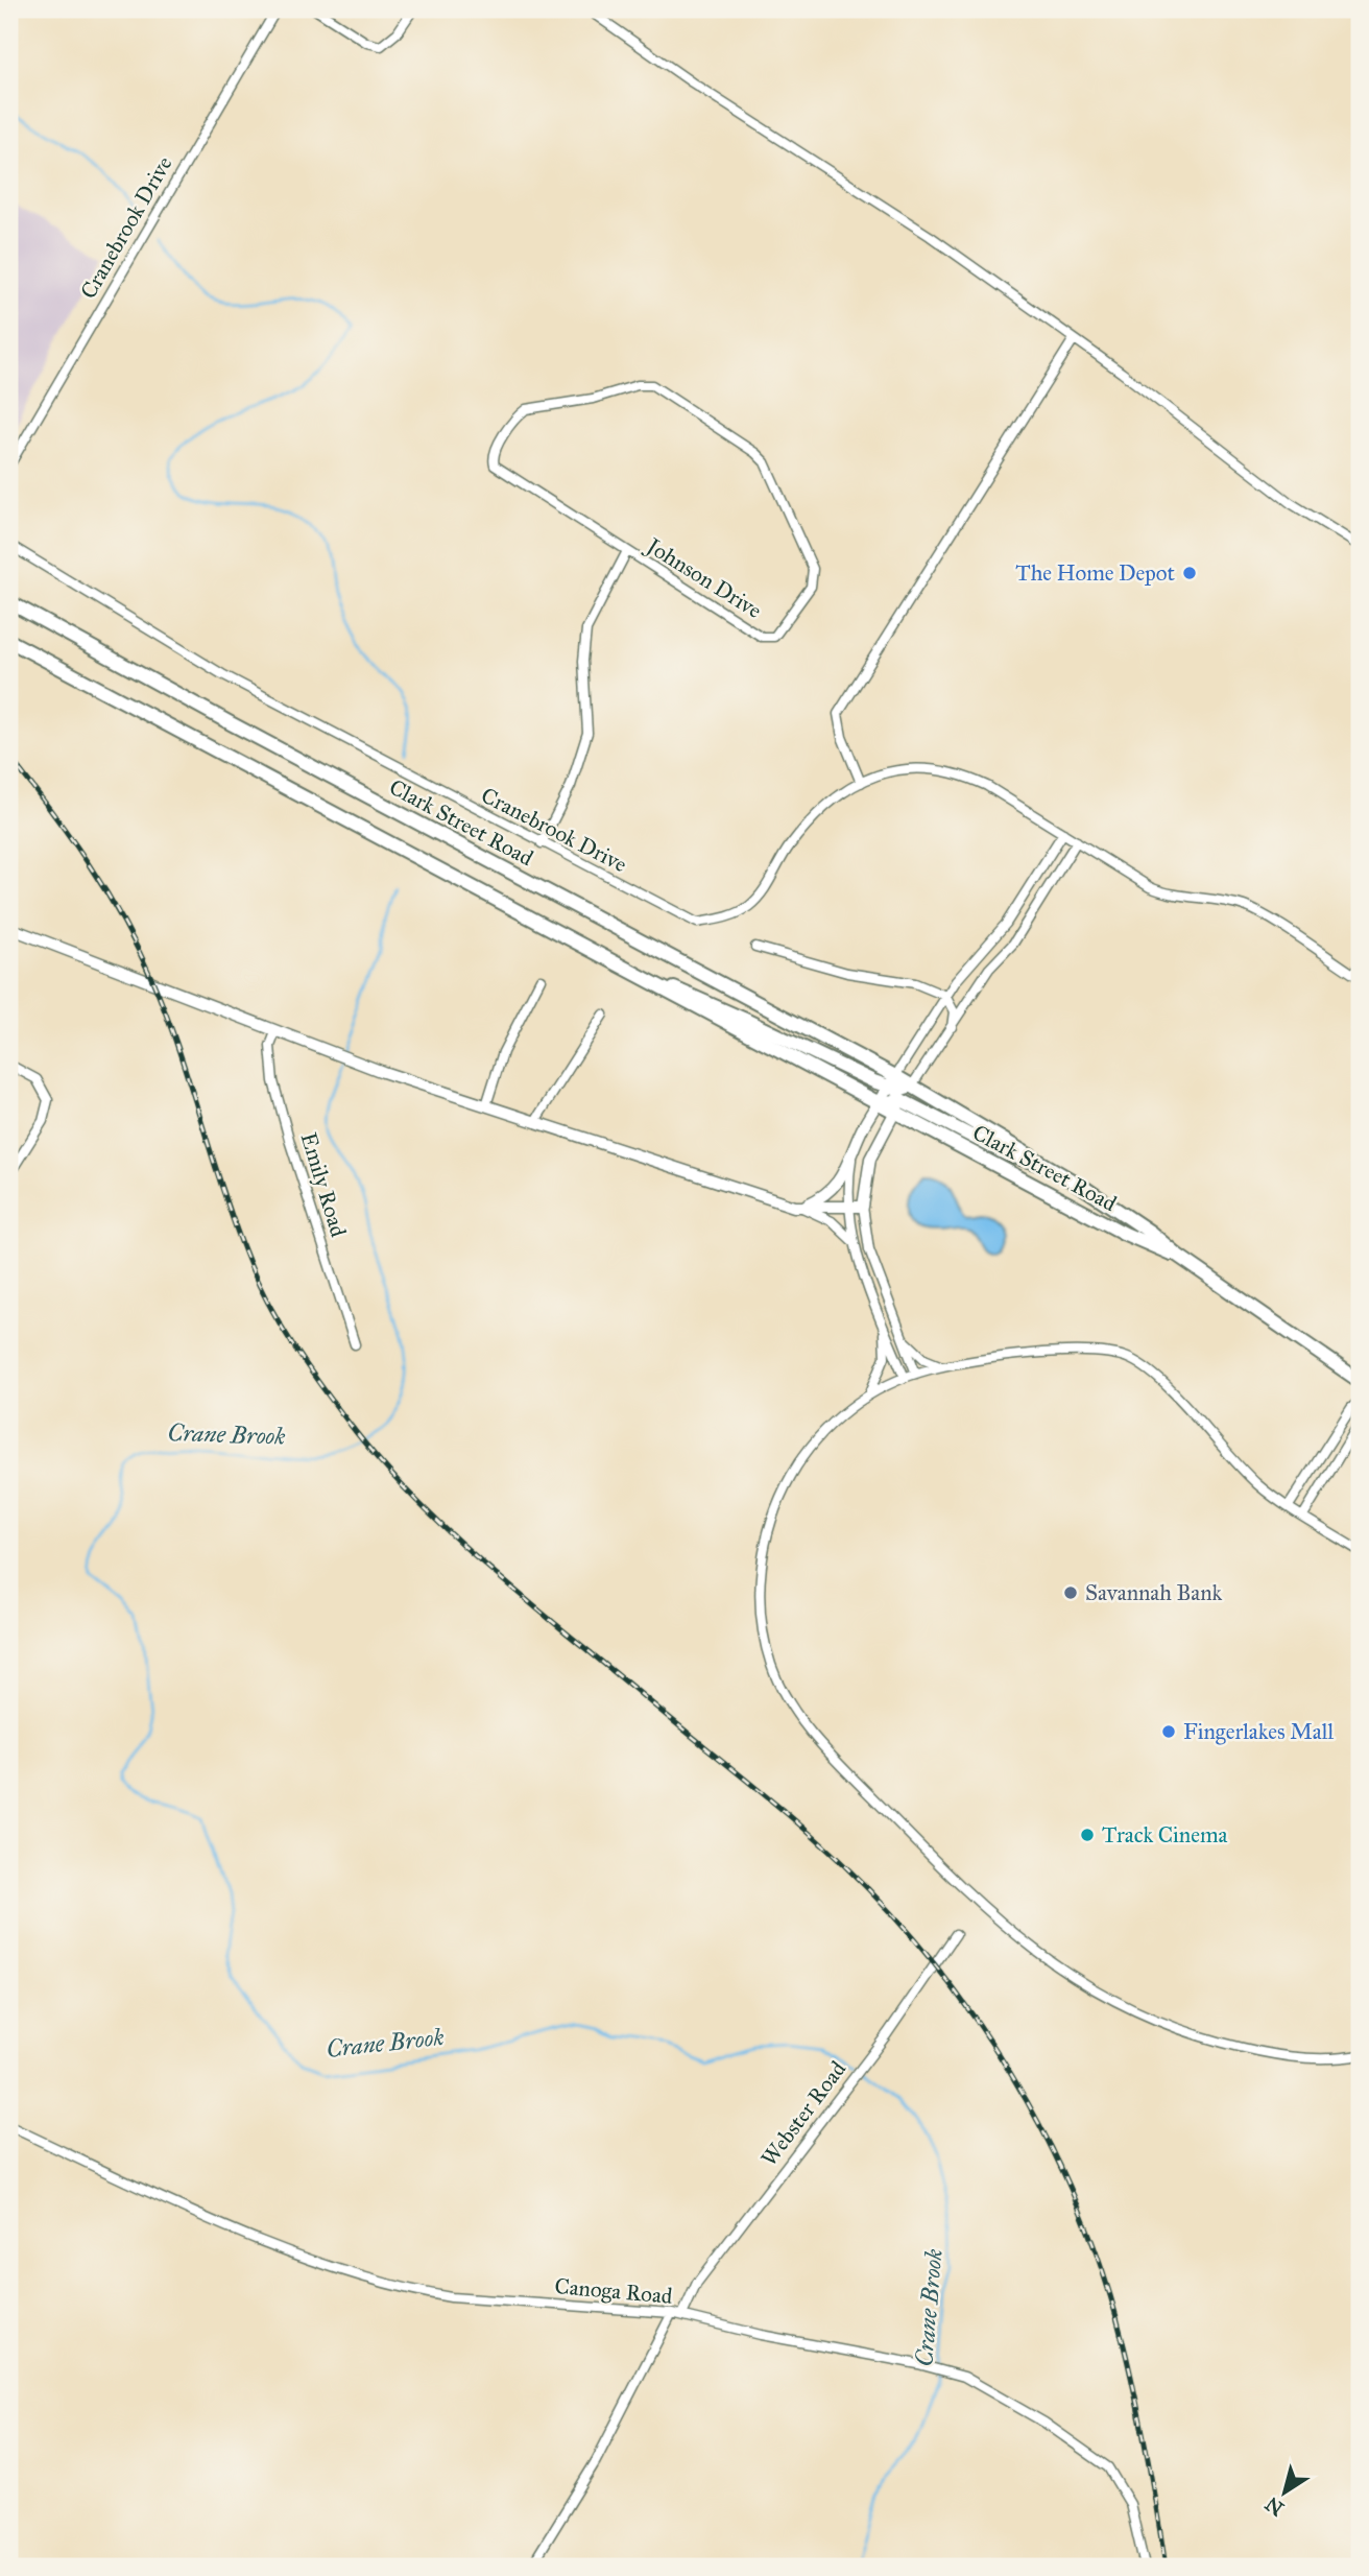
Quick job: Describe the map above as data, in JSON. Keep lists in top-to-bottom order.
{
  "streets": {
    "main road": ["Clark Street Road"],
    "street": [
      "Cranebrook Drive",
      "Johnson Drive",
      "Emily Road",
      "Webster Road",
      "Canoga Road"
    ]
  },
  "crossings": [
    ["Cranebrook Drive", "Johnson Drive"],
    ["Webster Road", "Canoga Road"]
  ],
  "water": ["Crane Brook"],
  "places": [
    "The Home Depot",
    "Savannah Bank",
    "Fingerlakes Mall",
    "Track Cinema"
  ],
  "north": "bottom left"
}
